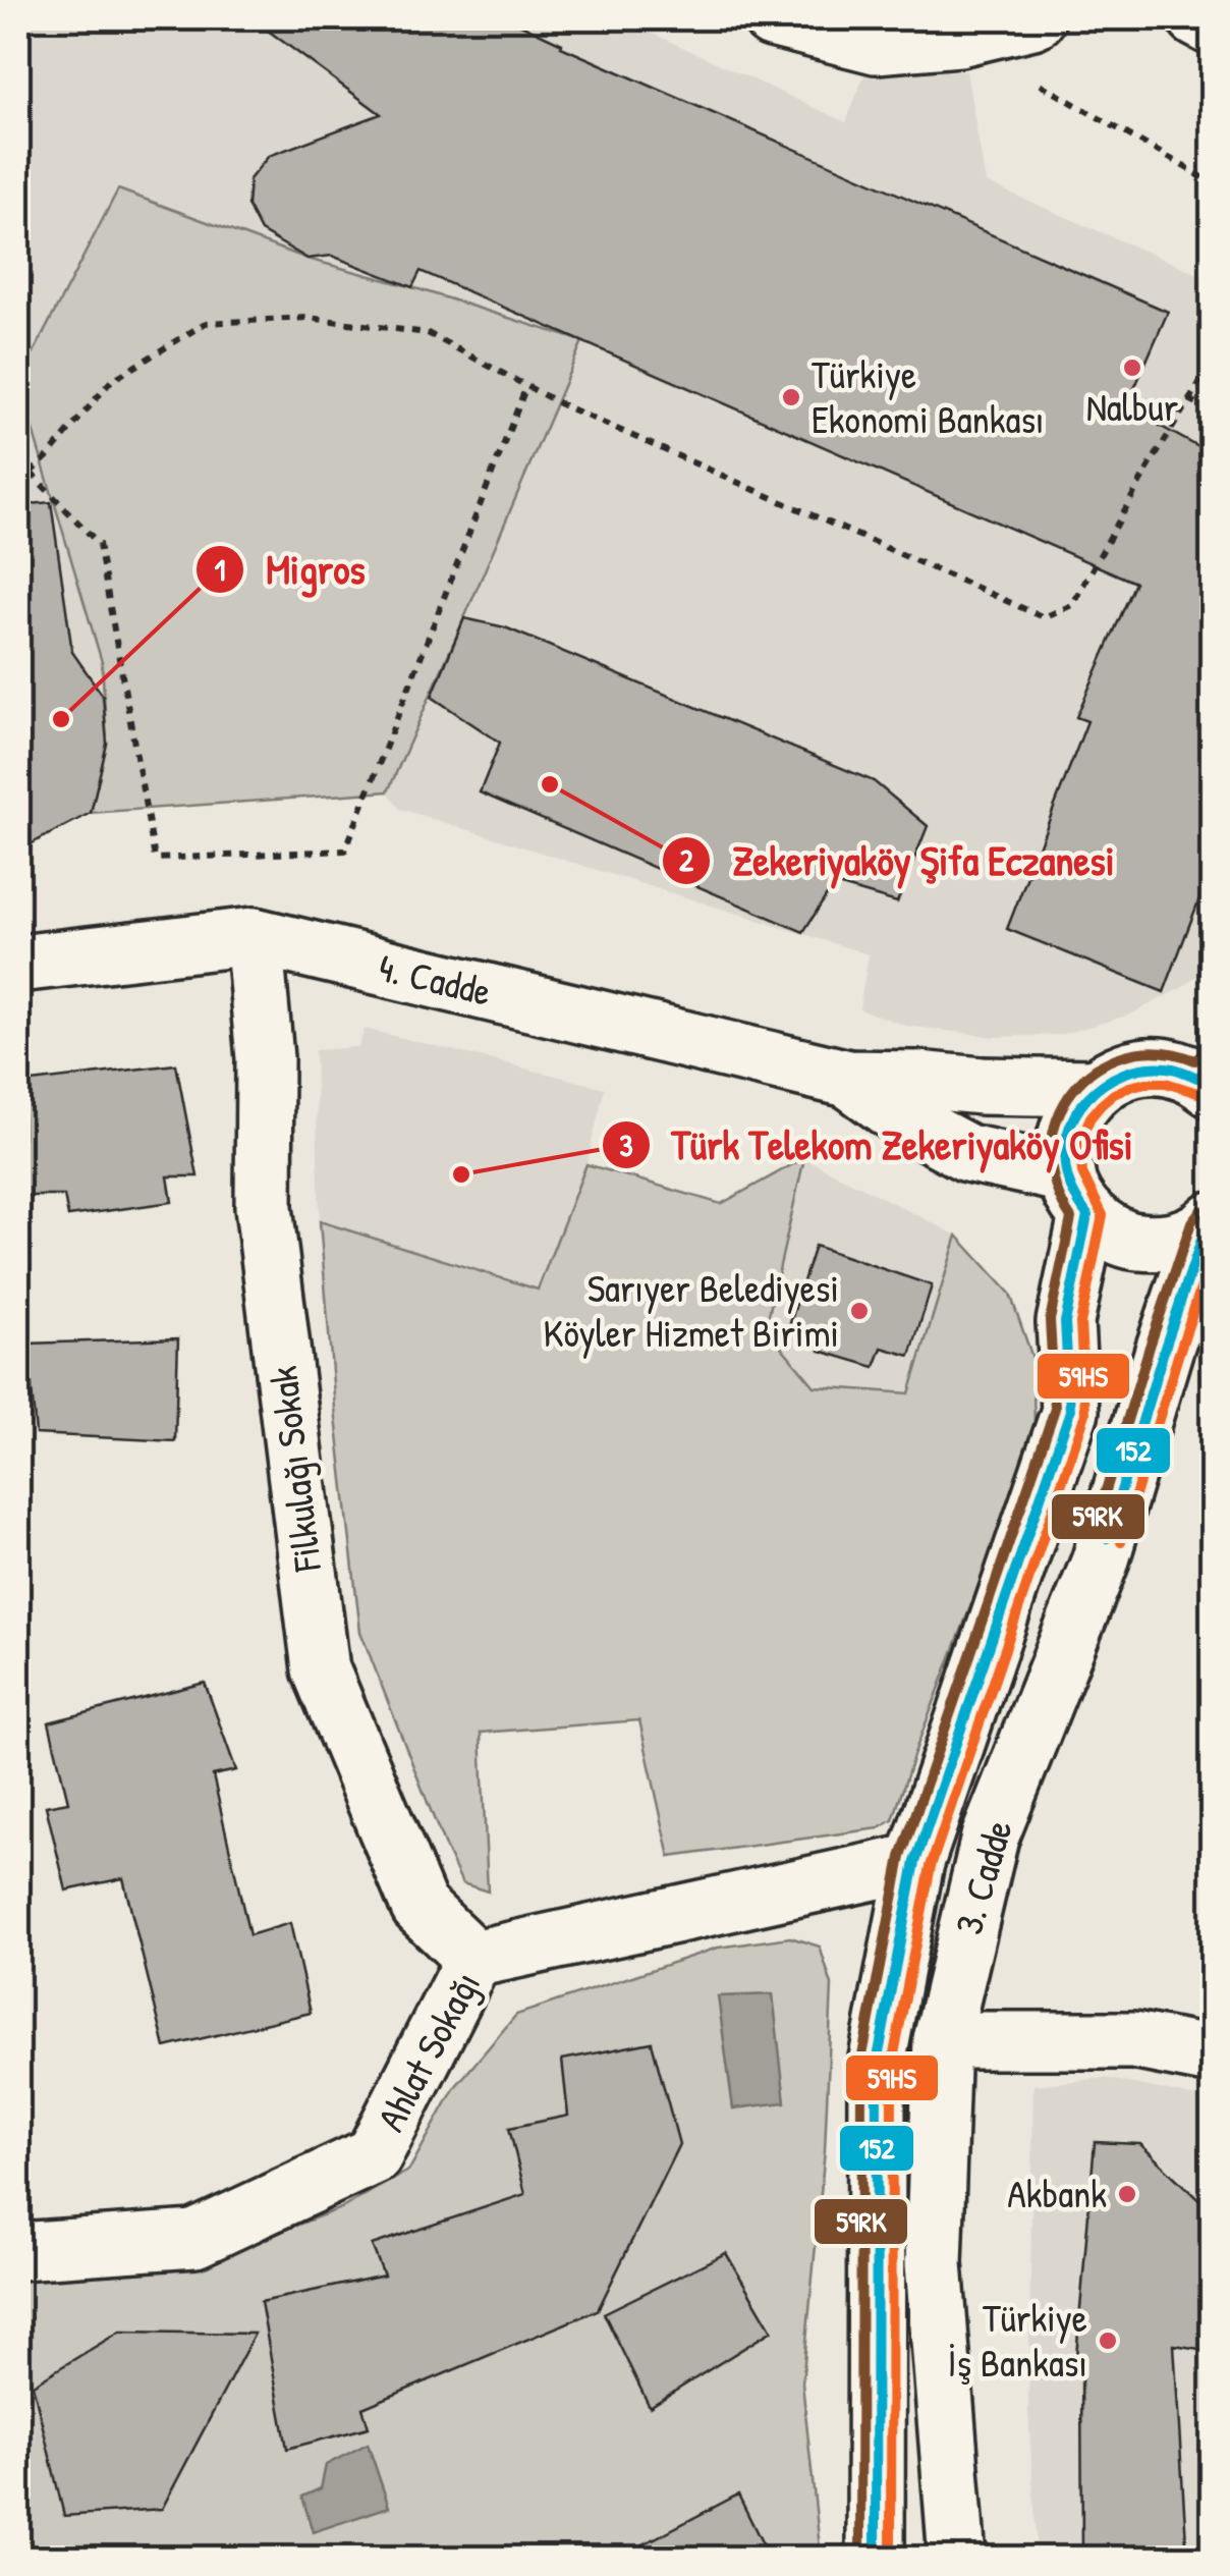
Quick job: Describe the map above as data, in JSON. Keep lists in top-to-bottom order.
{
  "streets": {
    "street": [
      "4. Cadde",
      "Filkulağı Sokak",
      "3. Cadde",
      "Ahlat Sokağı"
    ]
  },
  "crossings": [
    ["4. Cadde", "Filkulağı Sokak"],
    ["Filkulağı Sokak", "Ahlat Sokağı"],
    ["3. Cadde", "Ahlat Sokağı"]
  ],
  "places": [
    "Nalbur",
    "Türkiye Ekonomi Bankası",
    "Migros",
    "Zekeriyaköy Şifa Eczanesi",
    "Türk Telekom Zekeriyaköy Ofisi",
    "Sarıyer Belediyesi Köyler Hizmet Birimi",
    "Akbank",
    "Türkiye İş Bankası"
  ],
  "lines": ["transit line 59RK", "transit line 152", "transit line 59HS"]
}
